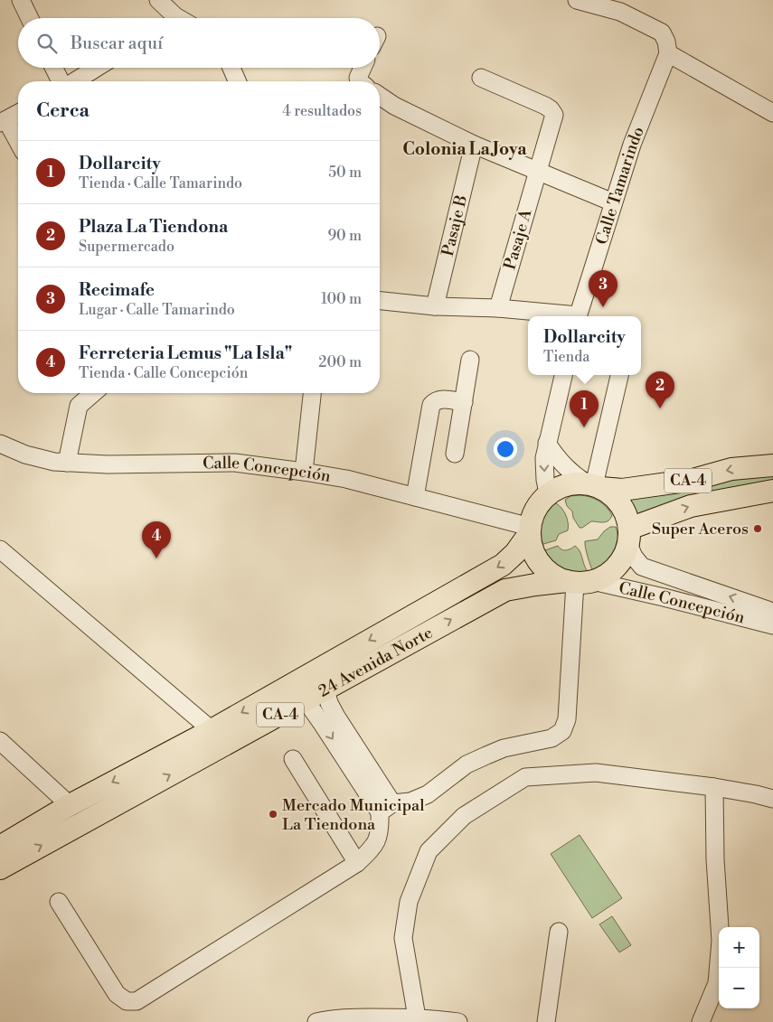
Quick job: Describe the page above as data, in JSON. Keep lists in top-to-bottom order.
{
  "streets": {
    "main road": ["CA-4", "24 Avenida Norte"],
    "street": [
      "Calle Tamarindo",
      "Pasaje B",
      "Pasaje A",
      "Calle Concepción"
    ]
  },
  "crossings": [
    ["Calle Concepción", "CA-4"],
    ["Calle Concepción", "24 Avenida Norte"],
    ["CA-4", "24 Avenida Norte"]
  ],
  "districts": ["Colonia La Joya"],
  "places": ["Super Aceros", "Mercado Municipal La Tiendona"],
  "page": {
    "search": "Buscar aquí",
    "heading": ["Cerca", "4 resultados"],
    "list": [
      {
        "mark": "1",
        "name": "Dollarcity",
        "note": "Tienda · Calle Tamarindo",
        "value": "50 m"
      },
      {
        "mark": "2",
        "name": "Plaza La Tiendona",
        "note": "Supermercado",
        "value": "90 m"
      },
      {
        "mark": "3",
        "name": "Recimafe",
        "note": "Lugar · Calle Tamarindo",
        "value": "100 m"
      },
      {
        "mark": "4",
        "name": "Ferreteria Lemus \"La Isla\"",
        "note": "Tienda · Calle Concepción",
        "value": "200 m"
      }
    ],
    "pins": [
      "3",
      "2",
      "1",
      "4"
    ],
    "popup": ["Dollarcity", "Tienda"],
    "map_buttons": ["+", "−"]
  }
}
